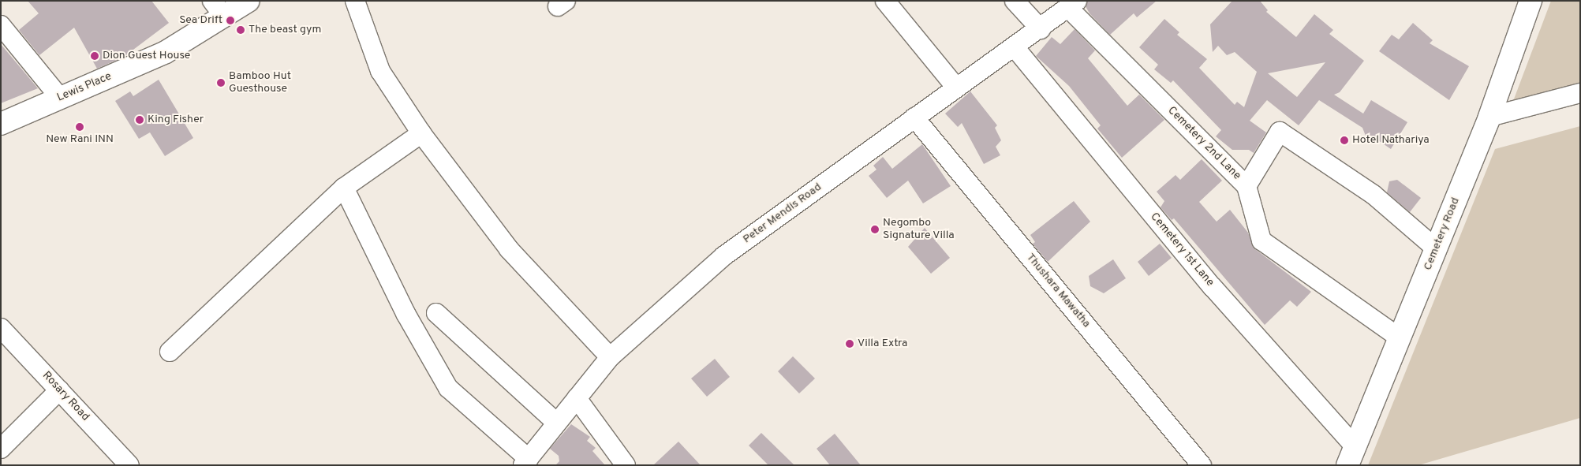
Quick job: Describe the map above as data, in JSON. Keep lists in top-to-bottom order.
{
  "streets": {
    "street": [
      "Lewis Place",
      "Cemetery 2nd Lane",
      "Peter Mendis Road",
      "Cemetery Road",
      "Cemetery 1st Lane",
      "Thushara Mawatha",
      "Rosary Road"
    ]
  },
  "crossings": [
    ["Cemetery 2nd Lane", "Peter Mendis Road"],
    ["Cemetery 2nd Lane", "Cemetery Road"],
    ["Peter Mendis Road", "Cemetery 1st Lane"],
    ["Peter Mendis Road", "Thushara Mawatha"],
    ["Cemetery Road", "Cemetery 1st Lane"]
  ],
  "places": [
    "Sea Drift",
    "The beast gym",
    "Dion Guest House",
    "Bamboo Hut Guesthouse",
    "King Fisher",
    "New Rani INN",
    "Hotel Nathariya",
    "Negombo Signature Villa",
    "Villa Extra"
  ]
}
